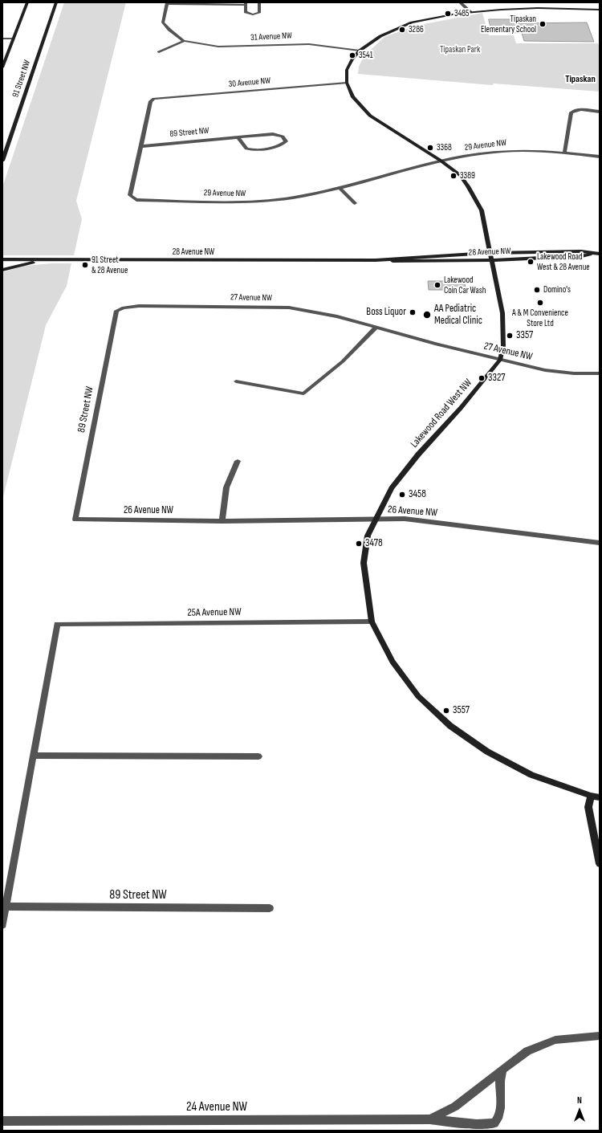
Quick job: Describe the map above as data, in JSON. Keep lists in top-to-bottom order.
{
  "streets": {
    "street": [
      "31 Avenue NW",
      "91 Street NW",
      "30 Avenue NW",
      "89 Street NW",
      "29 Avenue NW",
      "28 Avenue NW",
      "27 Avenue NW",
      "Lakewood Road West NW",
      "26 Avenue NW",
      "25A Avenue NW",
      "24 Avenue NW"
    ]
  },
  "crossings": [
    ["31 Avenue NW", "Lakewood Road West NW"],
    ["30 Avenue NW", "89 Street NW"],
    ["30 Avenue NW", "29 Avenue NW"],
    ["30 Avenue NW", "Lakewood Road West NW"],
    ["89 Street NW", "29 Avenue NW"],
    ["89 Street NW", "27 Avenue NW"],
    ["89 Street NW", "26 Avenue NW"],
    ["29 Avenue NW", "Lakewood Road West NW"],
    ["28 Avenue NW", "Lakewood Road West NW"],
    ["27 Avenue NW", "Lakewood Road West NW"],
    ["Lakewood Road West NW", "26 Avenue NW"],
    ["Lakewood Road West NW", "25A Avenue NW"]
  ],
  "districts": ["Tipaskan"],
  "parks": ["Tipaskan Park"],
  "places": [
    "3485",
    "Tipaskan Elementary School",
    "3286",
    "3541",
    "3368",
    "3389",
    "Lakewood Road West & 28 Avenue",
    "91 Street & 28 Avenue",
    "Lakewood Coin Car Wash",
    "Domino's",
    "A & M Convenience Store Ltd",
    "Boss Liquor",
    "AA Pediatric Medical Clinic",
    "3357",
    "3327",
    "3458",
    "3478",
    "3557"
  ],
  "north": "top"
}
